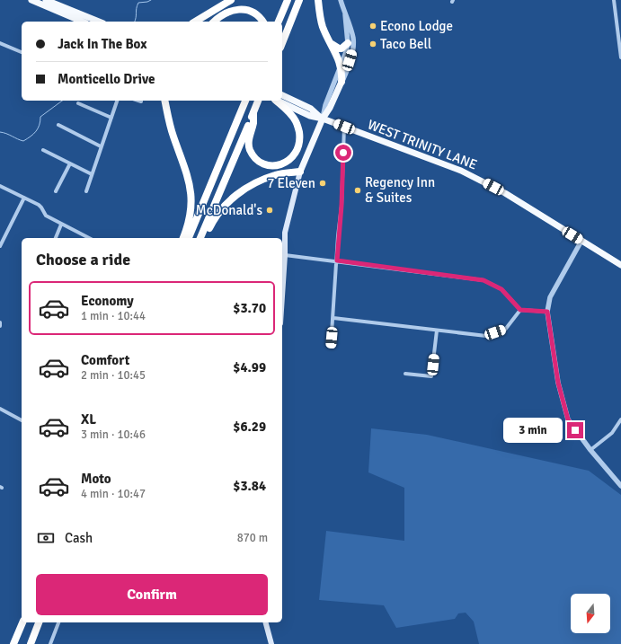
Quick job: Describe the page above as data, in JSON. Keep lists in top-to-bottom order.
{
  "streets": {
    "main road": ["WEST TRINITY LANE"]
  },
  "places": [
    "Econo Lodge",
    "Taco Bell",
    "7 Eleven",
    "Regency Inn & Suites",
    "McDonald's"
  ],
  "north": "bottom",
  "page": {
    "banner": ["Jack In The Box", "Monticello Drive"],
    "heading": "Choose a ride",
    "list": [
      {
        "name": "Economy",
        "note": "1 min · 10:44",
        "value": "$3.70"
      },
      {
        "name": "Comfort",
        "note": "2 min · 10:45",
        "value": "$4.99"
      },
      {
        "name": "XL",
        "note": "3 min · 10:46",
        "value": "$6.29"
      },
      {
        "name": "Moto",
        "note": "4 min · 10:47",
        "value": "$3.84"
      }
    ],
    "bubble": "3 min",
    "pay": ["Cash", "870 m"],
    "buttons": "Confirm"
  }
}
